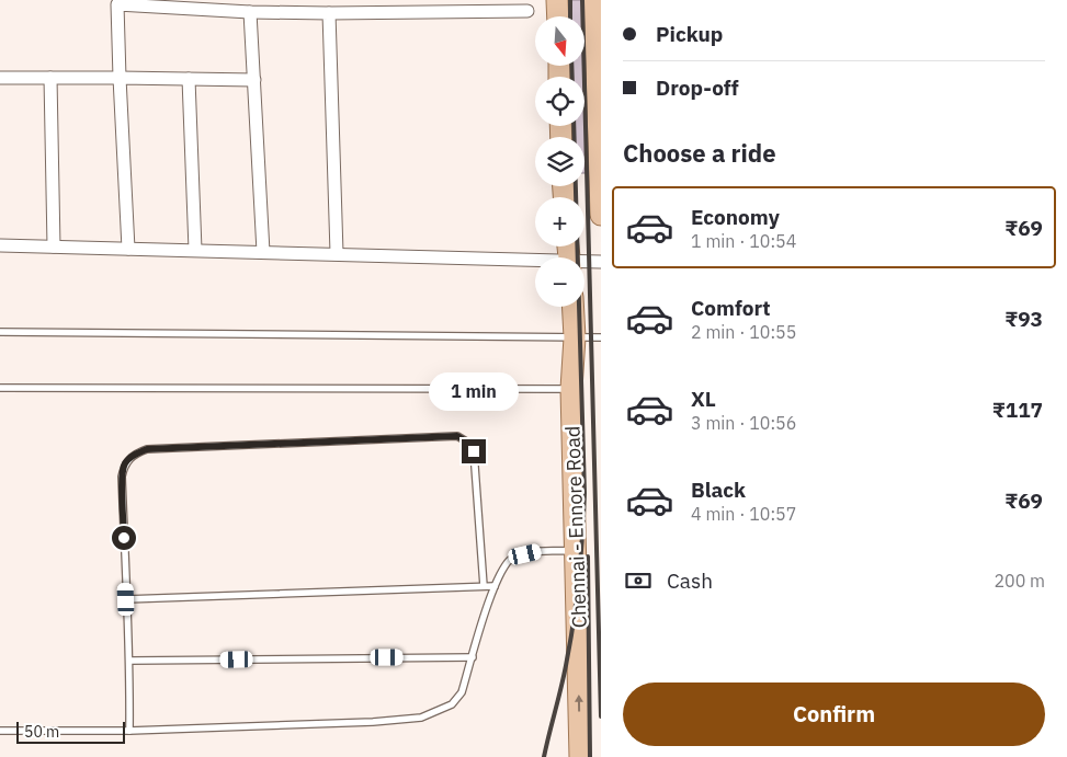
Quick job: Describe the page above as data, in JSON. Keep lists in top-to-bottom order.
{
  "streets": {
    "main road": ["Chennai - Ennore Road"]
  },
  "one_way": ["Chennai - Ennore Road"],
  "scale_bar": "50 m",
  "north": "bottom",
  "page": {
    "banner": ["Pickup", "Drop-off"],
    "map_buttons": ["+", "−"],
    "heading": "Choose a ride",
    "list": [
      {
        "name": "Economy",
        "note": "1 min · 10:54",
        "value": "₹69"
      },
      {
        "name": "Comfort",
        "note": "2 min · 10:55",
        "value": "₹93"
      },
      {
        "name": "XL",
        "note": "3 min · 10:56",
        "value": "₹117"
      },
      {
        "name": "Black",
        "note": "4 min · 10:57",
        "value": "₹69"
      }
    ],
    "bubble": "1 min",
    "pay": ["Cash", "200 m"],
    "buttons": "Confirm",
    "scale": "50 m"
  }
}
